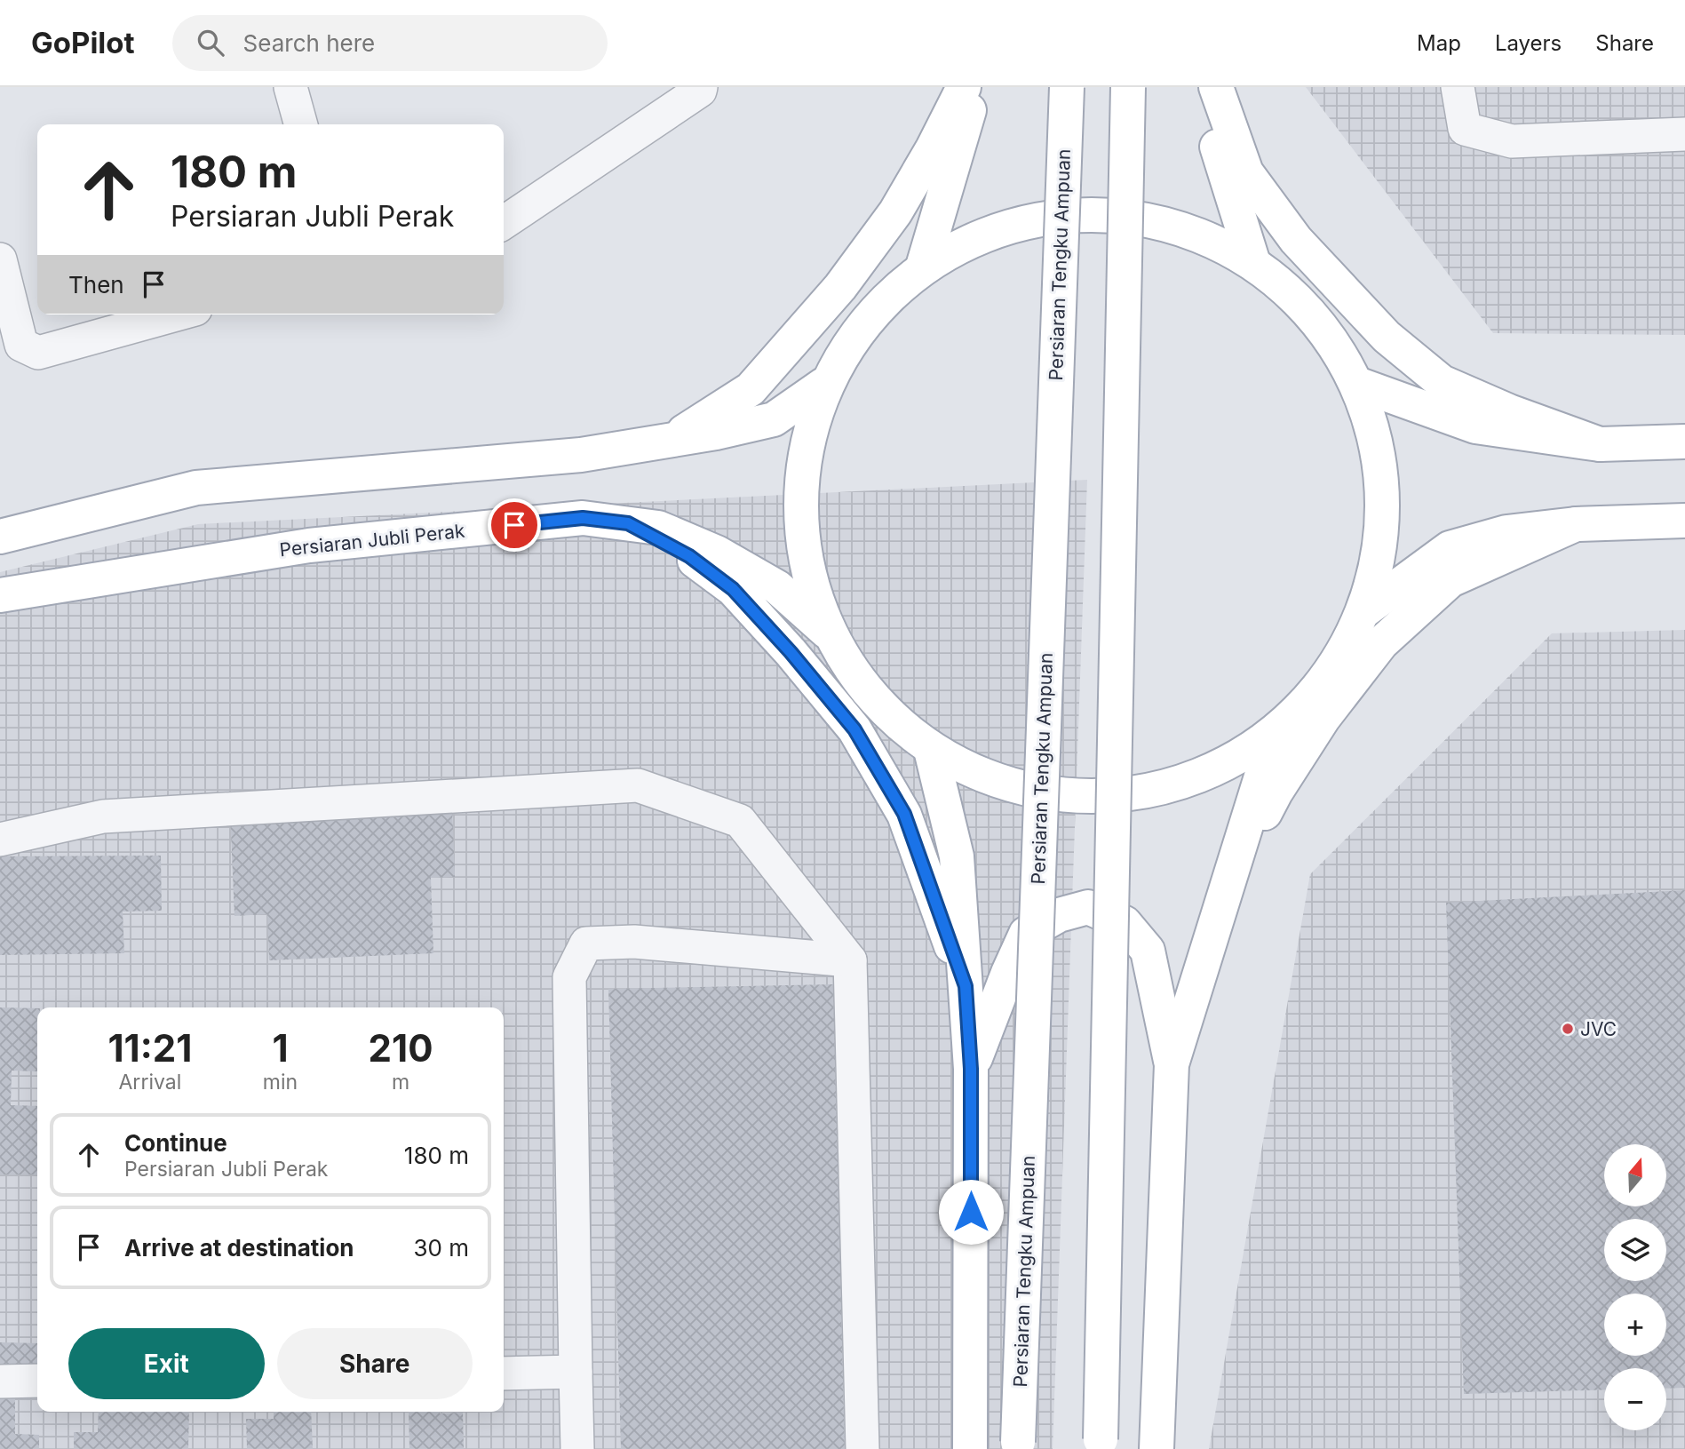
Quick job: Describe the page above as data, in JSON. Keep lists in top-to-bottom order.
{
  "streets": {
    "main road": ["Persiaran Tengku Ampuan", "Persiaran Jubli Perak"]
  },
  "places": ["JVC"],
  "north": "top",
  "page": {
    "header": "GoPilot",
    "search": "Search here",
    "nav": ["Map", "Layers", "Share"],
    "turn": ["180 m", "Persiaran Jubli Perak"],
    "then": "Then",
    "eta": [
      "11:21",
      "Arrival",
      "1",
      "min",
      "210",
      "m"
    ],
    "list": [
      {
        "name": "Continue",
        "note": "Persiaran Jubli Perak",
        "value": "180 m"
      },
      {
        "name": "Arrive at destination",
        "value": "30 m"
      }
    ],
    "map_buttons": ["+", "−"],
    "buttons": ["Exit", "Share"]
  }
}
